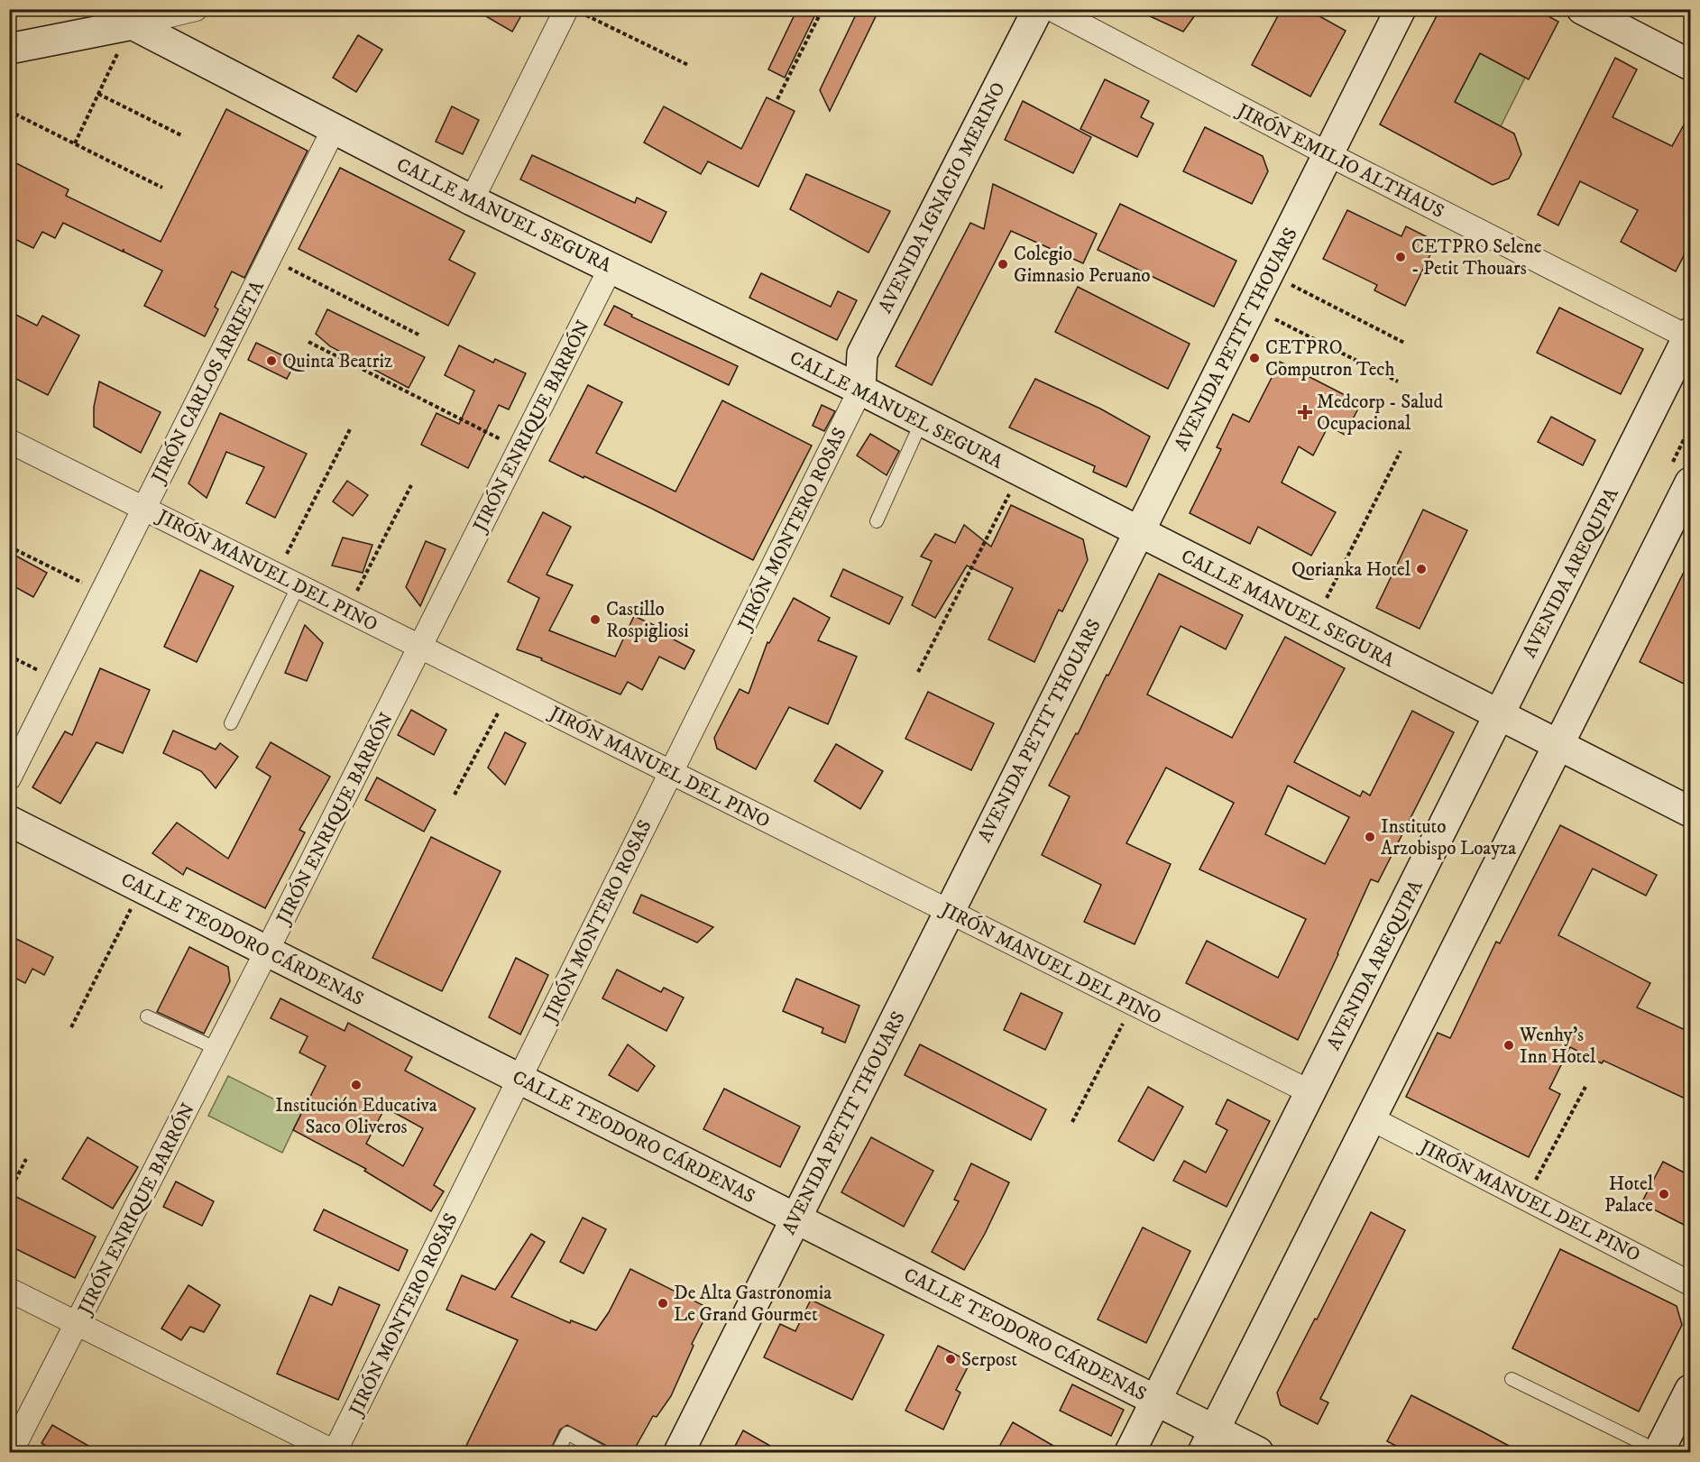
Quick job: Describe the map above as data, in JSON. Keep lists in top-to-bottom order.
{
  "streets": {
    "main road": [
      "AVENIDA IGNACIO MERINO",
      "CALLE MANUEL SEGURA",
      "AVENIDA PETIT THOUARS",
      "AVENIDA AREQUIPA",
      "CALLE TEODORO CÁRDENAS"
    ],
    "street": [
      "JIRÓN EMILIO ALTHAUS",
      "JIRÓN CARLOS ARRIETA",
      "JIRÓN ENRIQUE BARRÓN",
      "JIRÓN MONTERO ROSAS",
      "JIRÓN MANUEL DEL PINO"
    ]
  },
  "crossings": [
    ["JIRÓN EMILIO ALTHAUS", "AVENIDA PETIT THOUARS"],
    ["JIRÓN EMILIO ALTHAUS", "AVENIDA AREQUIPA"],
    ["AVENIDA IGNACIO MERINO", "CALLE MANUEL SEGURA"],
    ["AVENIDA IGNACIO MERINO", "JIRÓN MONTERO ROSAS"],
    ["CALLE MANUEL SEGURA", "AVENIDA PETIT THOUARS"],
    ["CALLE MANUEL SEGURA", "JIRÓN CARLOS ARRIETA"],
    ["CALLE MANUEL SEGURA", "JIRÓN ENRIQUE BARRÓN"],
    ["CALLE MANUEL SEGURA", "JIRÓN MONTERO ROSAS"],
    ["CALLE MANUEL SEGURA", "AVENIDA AREQUIPA"],
    ["AVENIDA PETIT THOUARS", "JIRÓN MANUEL DEL PINO"],
    ["AVENIDA PETIT THOUARS", "CALLE TEODORO CÁRDENAS"],
    ["JIRÓN CARLOS ARRIETA", "JIRÓN MANUEL DEL PINO"],
    ["JIRÓN ENRIQUE BARRÓN", "JIRÓN MANUEL DEL PINO"],
    ["JIRÓN ENRIQUE BARRÓN", "CALLE TEODORO CÁRDENAS"],
    ["JIRÓN MONTERO ROSAS", "JIRÓN MANUEL DEL PINO"],
    ["JIRÓN MONTERO ROSAS", "CALLE TEODORO CÁRDENAS"],
    ["JIRÓN MANUEL DEL PINO", "AVENIDA AREQUIPA"],
    ["AVENIDA AREQUIPA", "CALLE TEODORO CÁRDENAS"]
  ],
  "places": {
    "other": [
      "CETPRO Selene - Petit Thouars",
      "Colegio Gimnasio Peruano",
      "CETPRO Computron Tech",
      "Quinta Beatriz",
      "Qorianka Hotel",
      "Castillo Rospigliosi",
      "Instituto Arzobispo Loayza",
      "Wenhy's Inn Hotel",
      "Institución Educativa Saco Oliveros",
      "Hotel Palace",
      "De Alta Gastronomia Le Grand Gourmet",
      "Serpost"
    ],
    "health": ["Medcorp - Salud Ocupacional"]
  }
}
